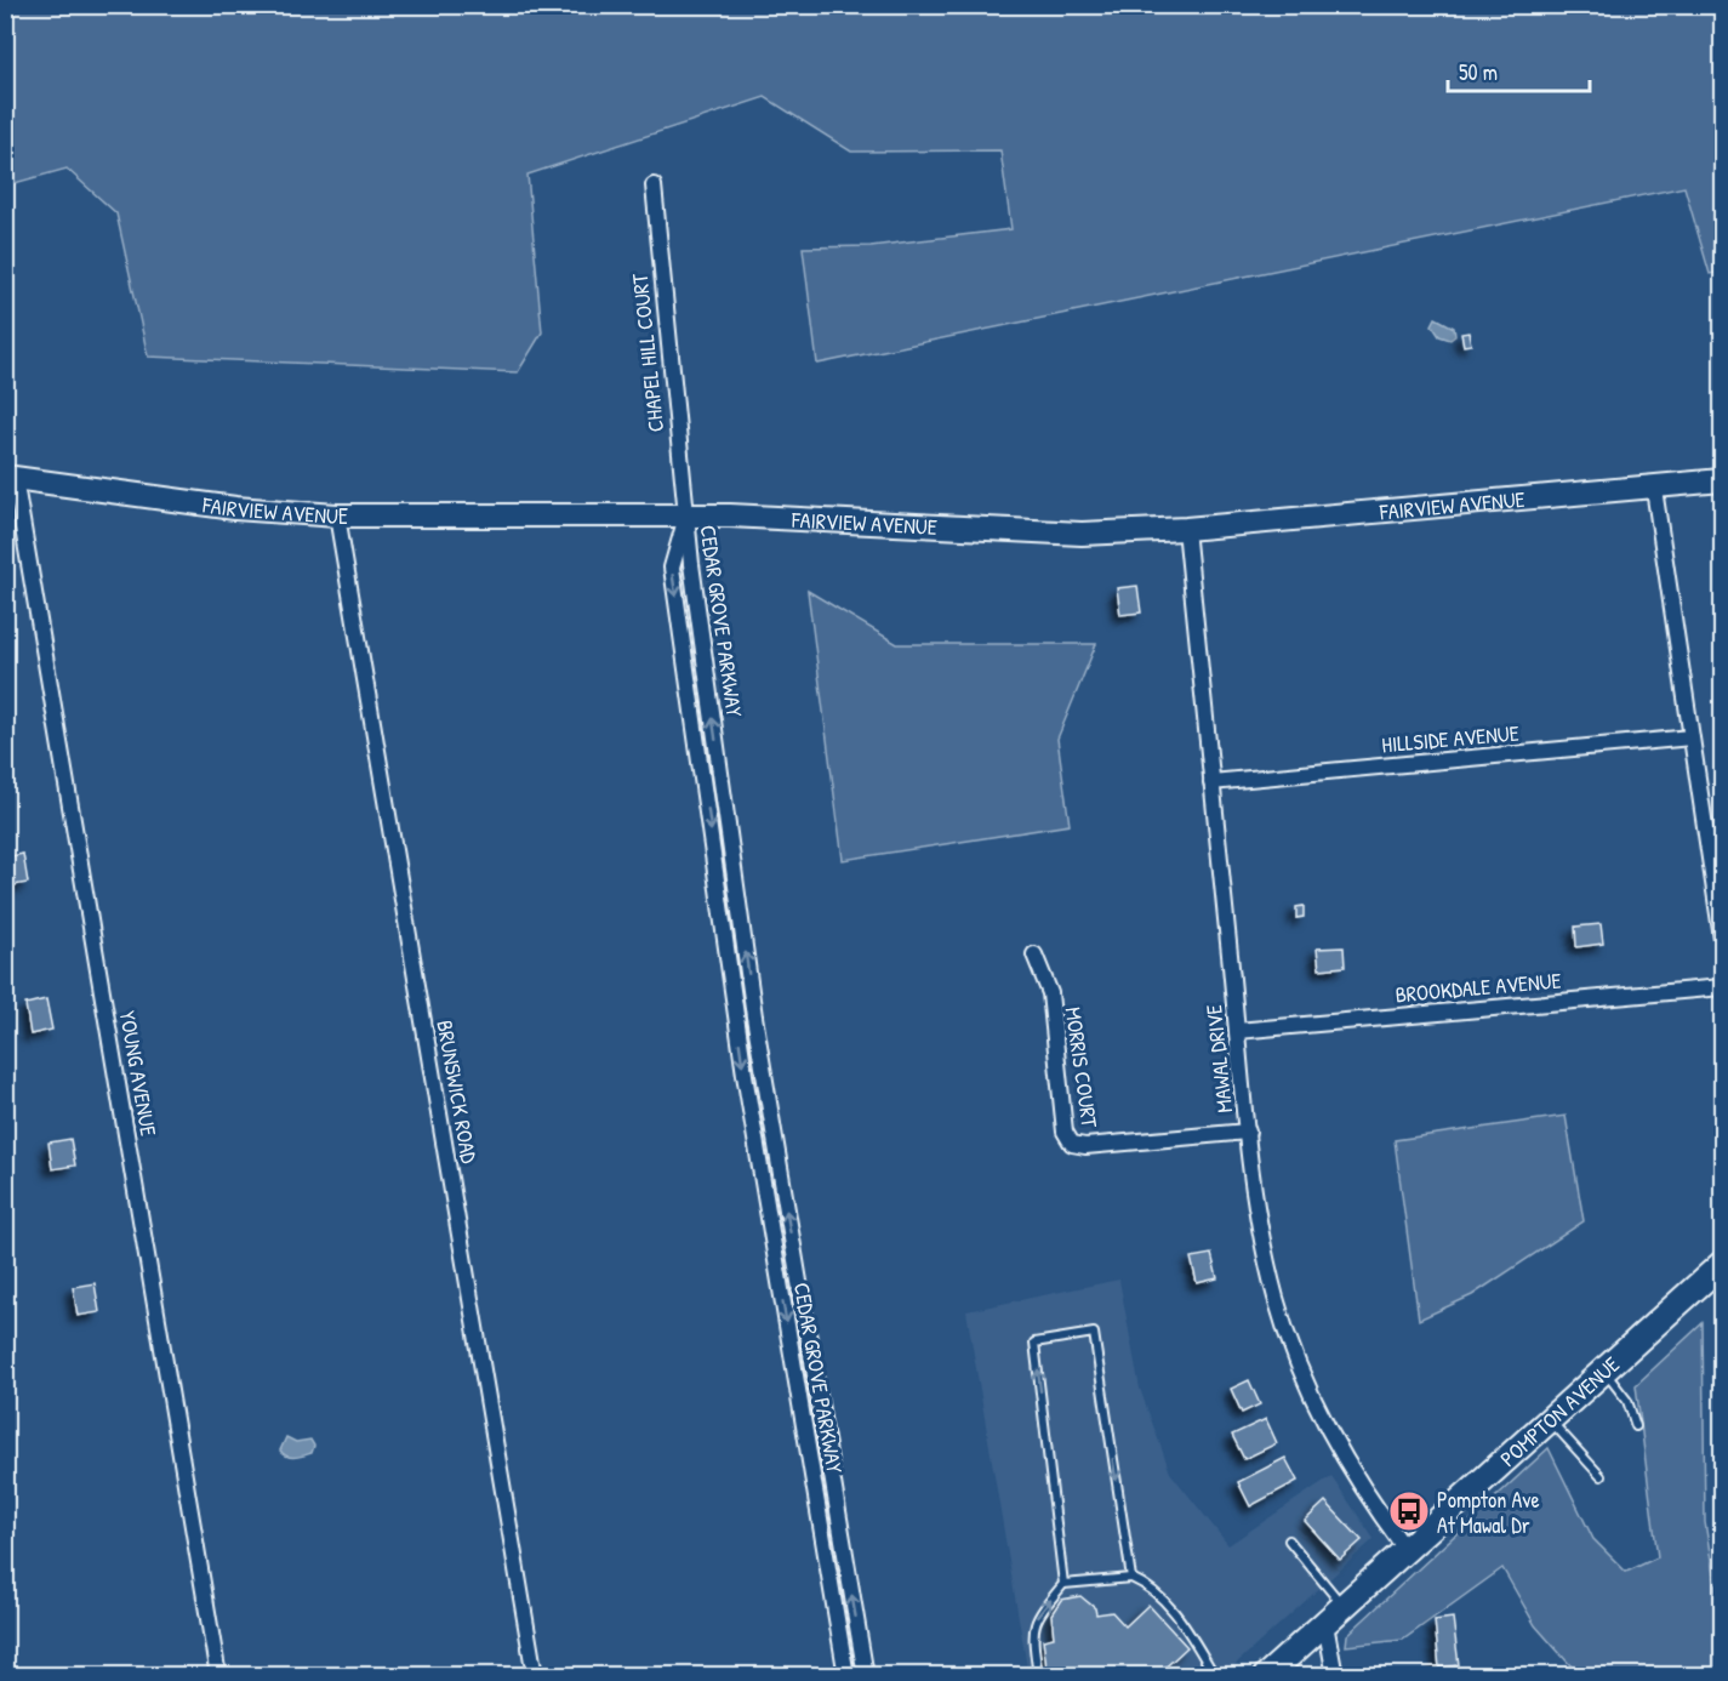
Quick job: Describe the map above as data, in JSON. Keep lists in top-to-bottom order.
{
  "streets": {
    "main road": ["FAIRVIEW AVENUE", "POMPTON AVENUE"],
    "street": [
      "CHAPEL HILL COURT",
      "CEDAR GROVE PARKWAY",
      "HILLSIDE AVENUE",
      "BROOKDALE AVENUE",
      "MAWAL DRIVE",
      "MORRIS COURT",
      "YOUNG AVENUE",
      "BRUNSWICK ROAD"
    ]
  },
  "crossings": [
    ["CHAPEL HILL COURT", "FAIRVIEW AVENUE"],
    ["CHAPEL HILL COURT", "CEDAR GROVE PARKWAY"],
    ["FAIRVIEW AVENUE", "CEDAR GROVE PARKWAY"],
    ["FAIRVIEW AVENUE", "MAWAL DRIVE"],
    ["FAIRVIEW AVENUE", "YOUNG AVENUE"],
    ["FAIRVIEW AVENUE", "BRUNSWICK ROAD"],
    ["HILLSIDE AVENUE", "MAWAL DRIVE"],
    ["BROOKDALE AVENUE", "MAWAL DRIVE"],
    ["MAWAL DRIVE", "MORRIS COURT"],
    ["MAWAL DRIVE", "POMPTON AVENUE"]
  ],
  "places": {
    "bus stop": ["Pompton Ave At Mawal Dr"]
  },
  "scale_bar": "50 m"
}
